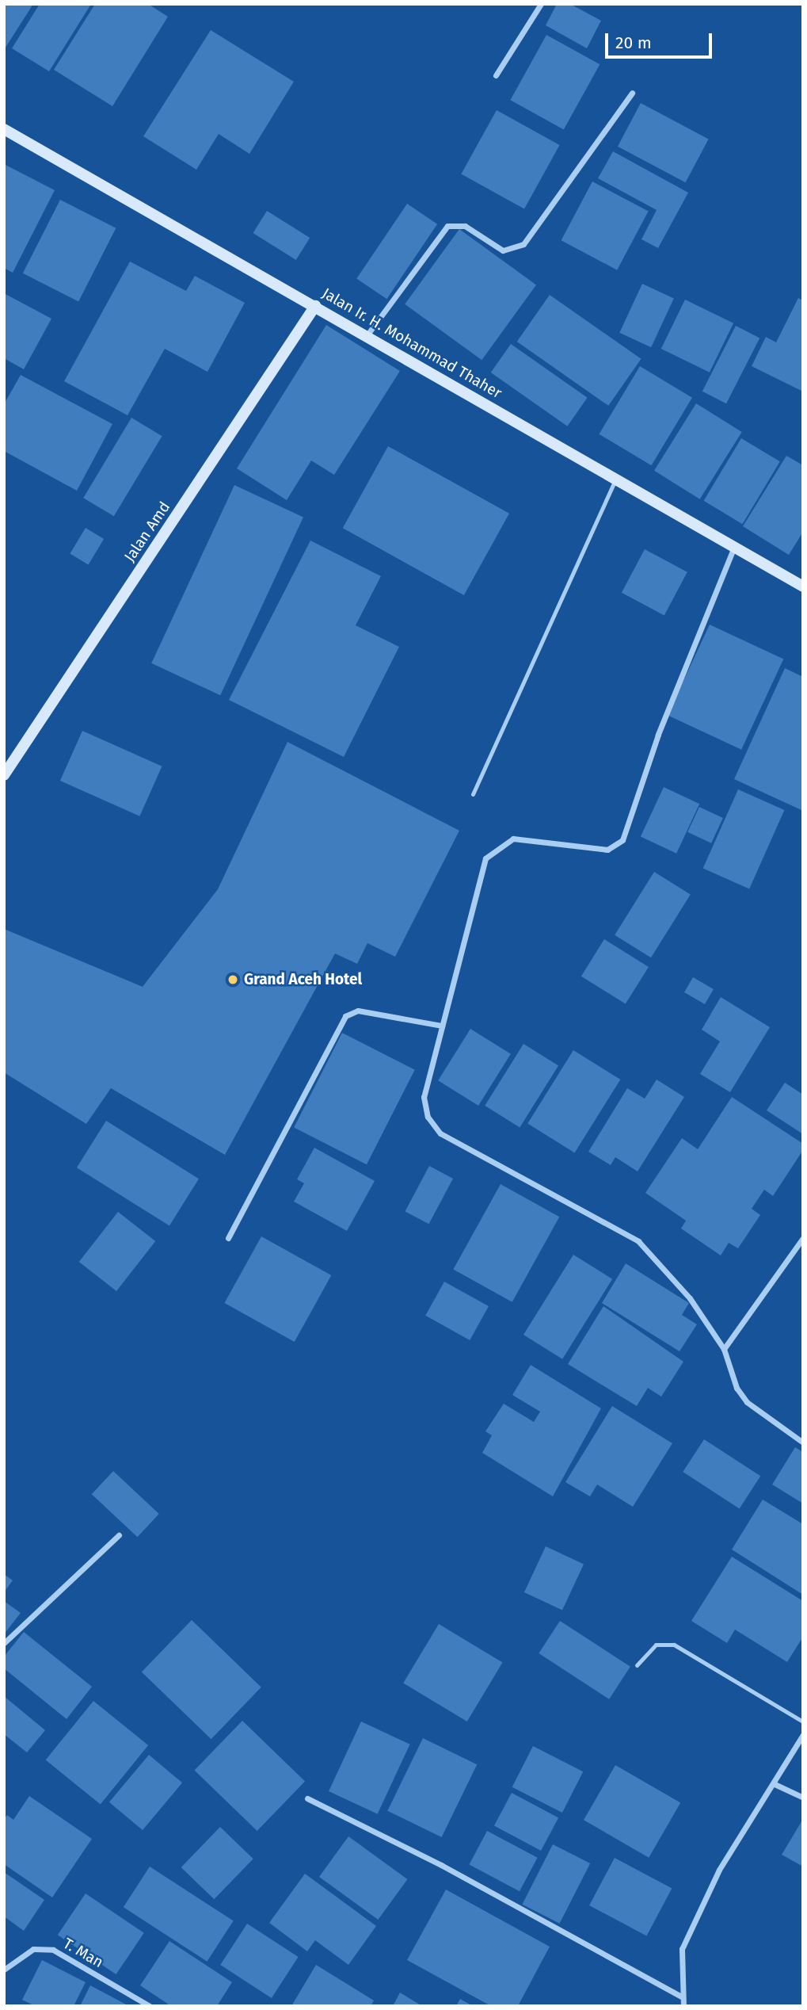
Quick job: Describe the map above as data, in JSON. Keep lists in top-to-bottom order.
{
  "streets": {
    "main road": ["Jalan Ir. H. Mohammad Thaher", "Jalan Amd"],
    "street": ["T. Man"]
  },
  "crossings": [
    ["Jalan Ir. H. Mohammad Thaher", "Jalan Amd"]
  ],
  "places": ["Grand Aceh Hotel"],
  "scale_bar": "20 m"
}
